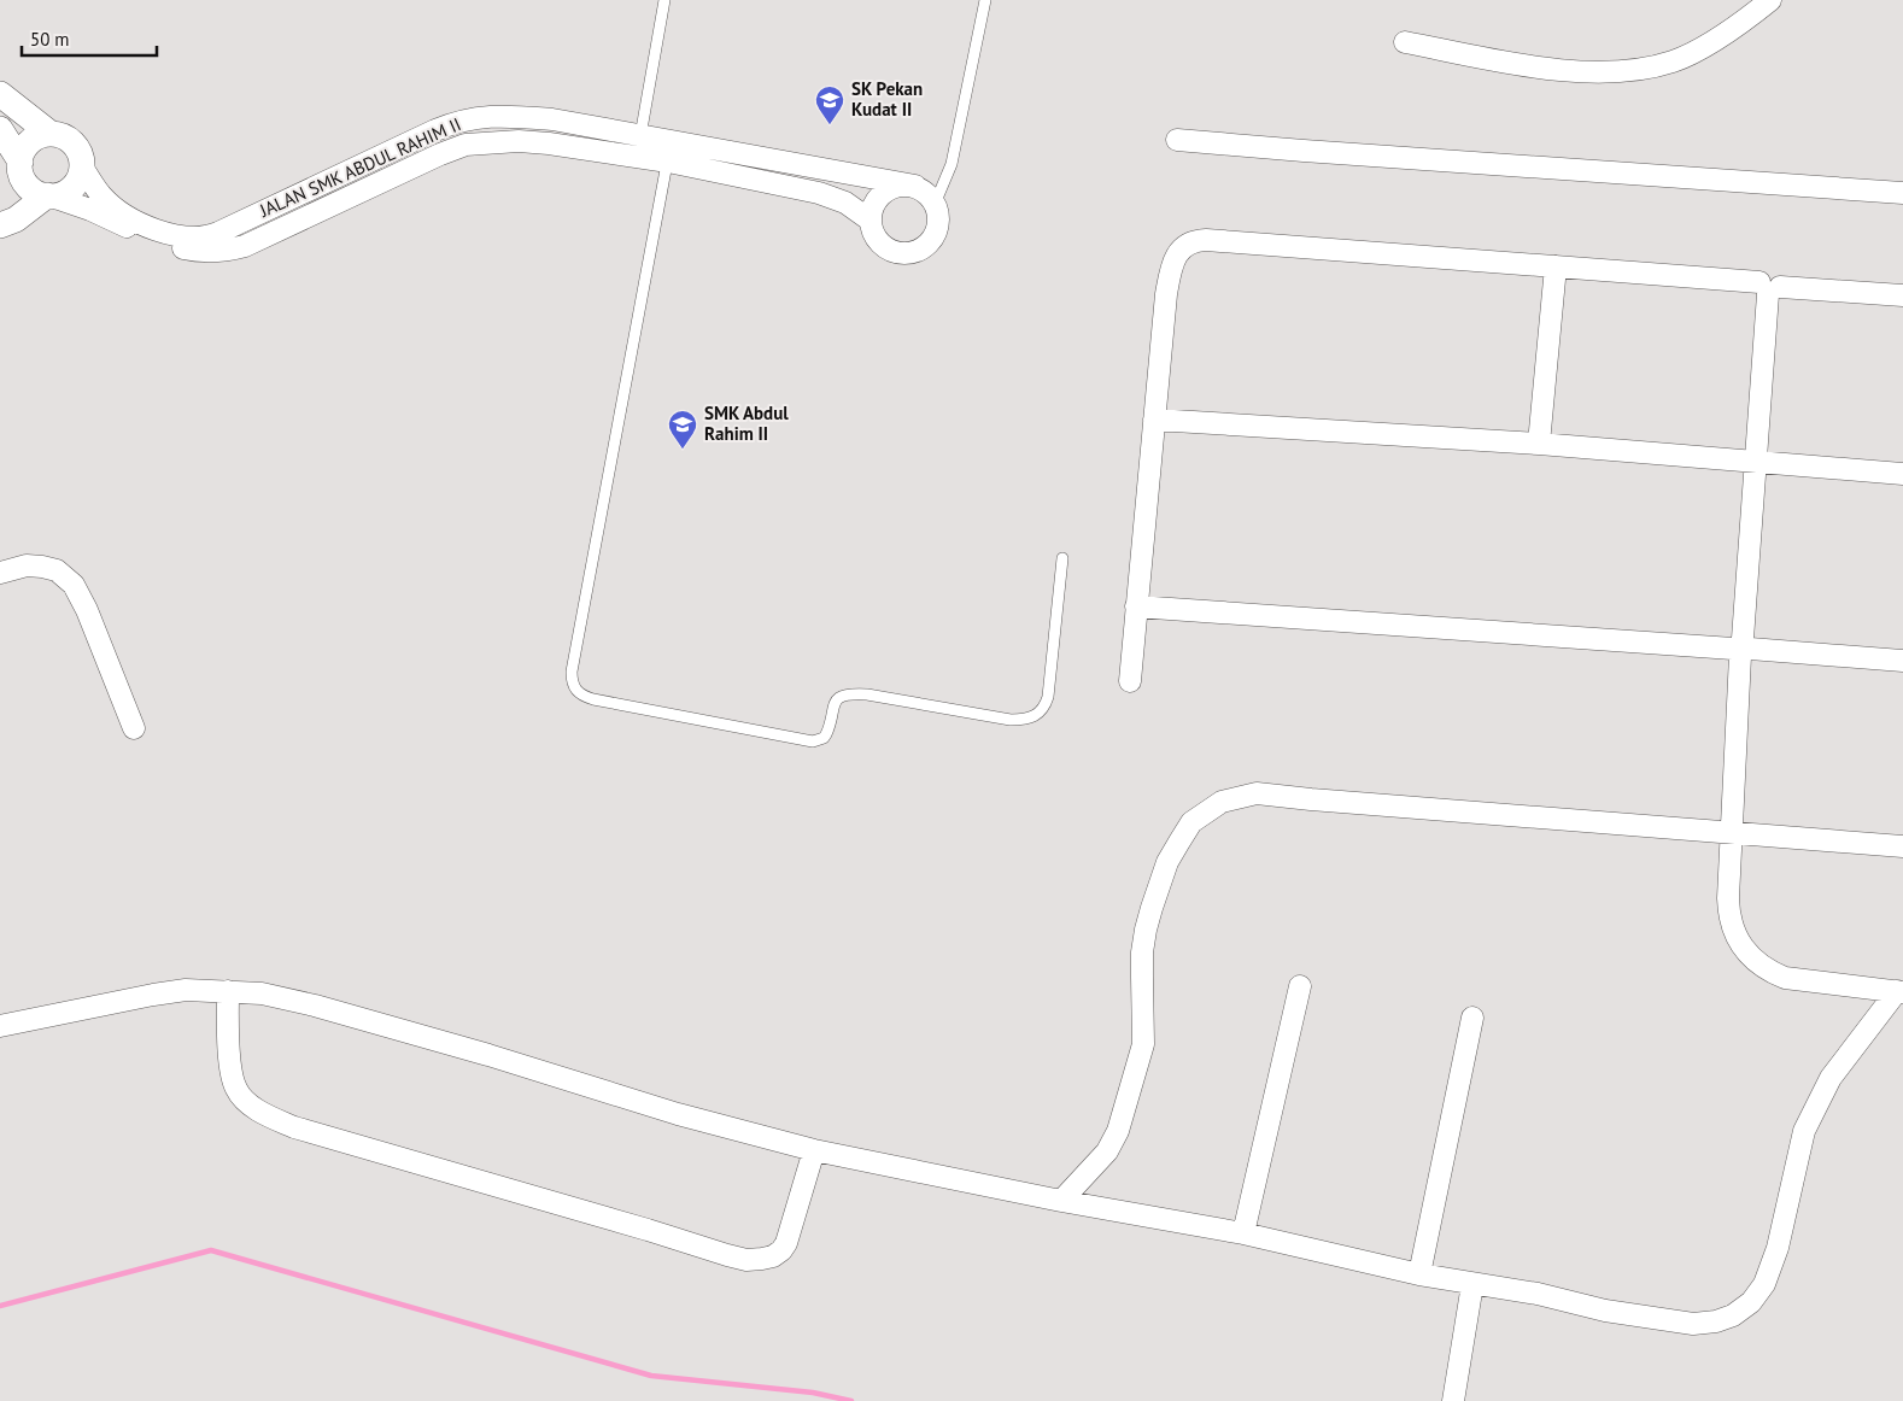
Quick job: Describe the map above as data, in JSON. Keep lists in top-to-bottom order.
{
  "streets": {
    "street": ["JALAN SMK ABDUL RAHIM II"]
  },
  "places": {
    "school or university": ["SK Pekan Kudat II", "SMK Abdul Rahim II"]
  },
  "scale_bar": "50 m"
}
